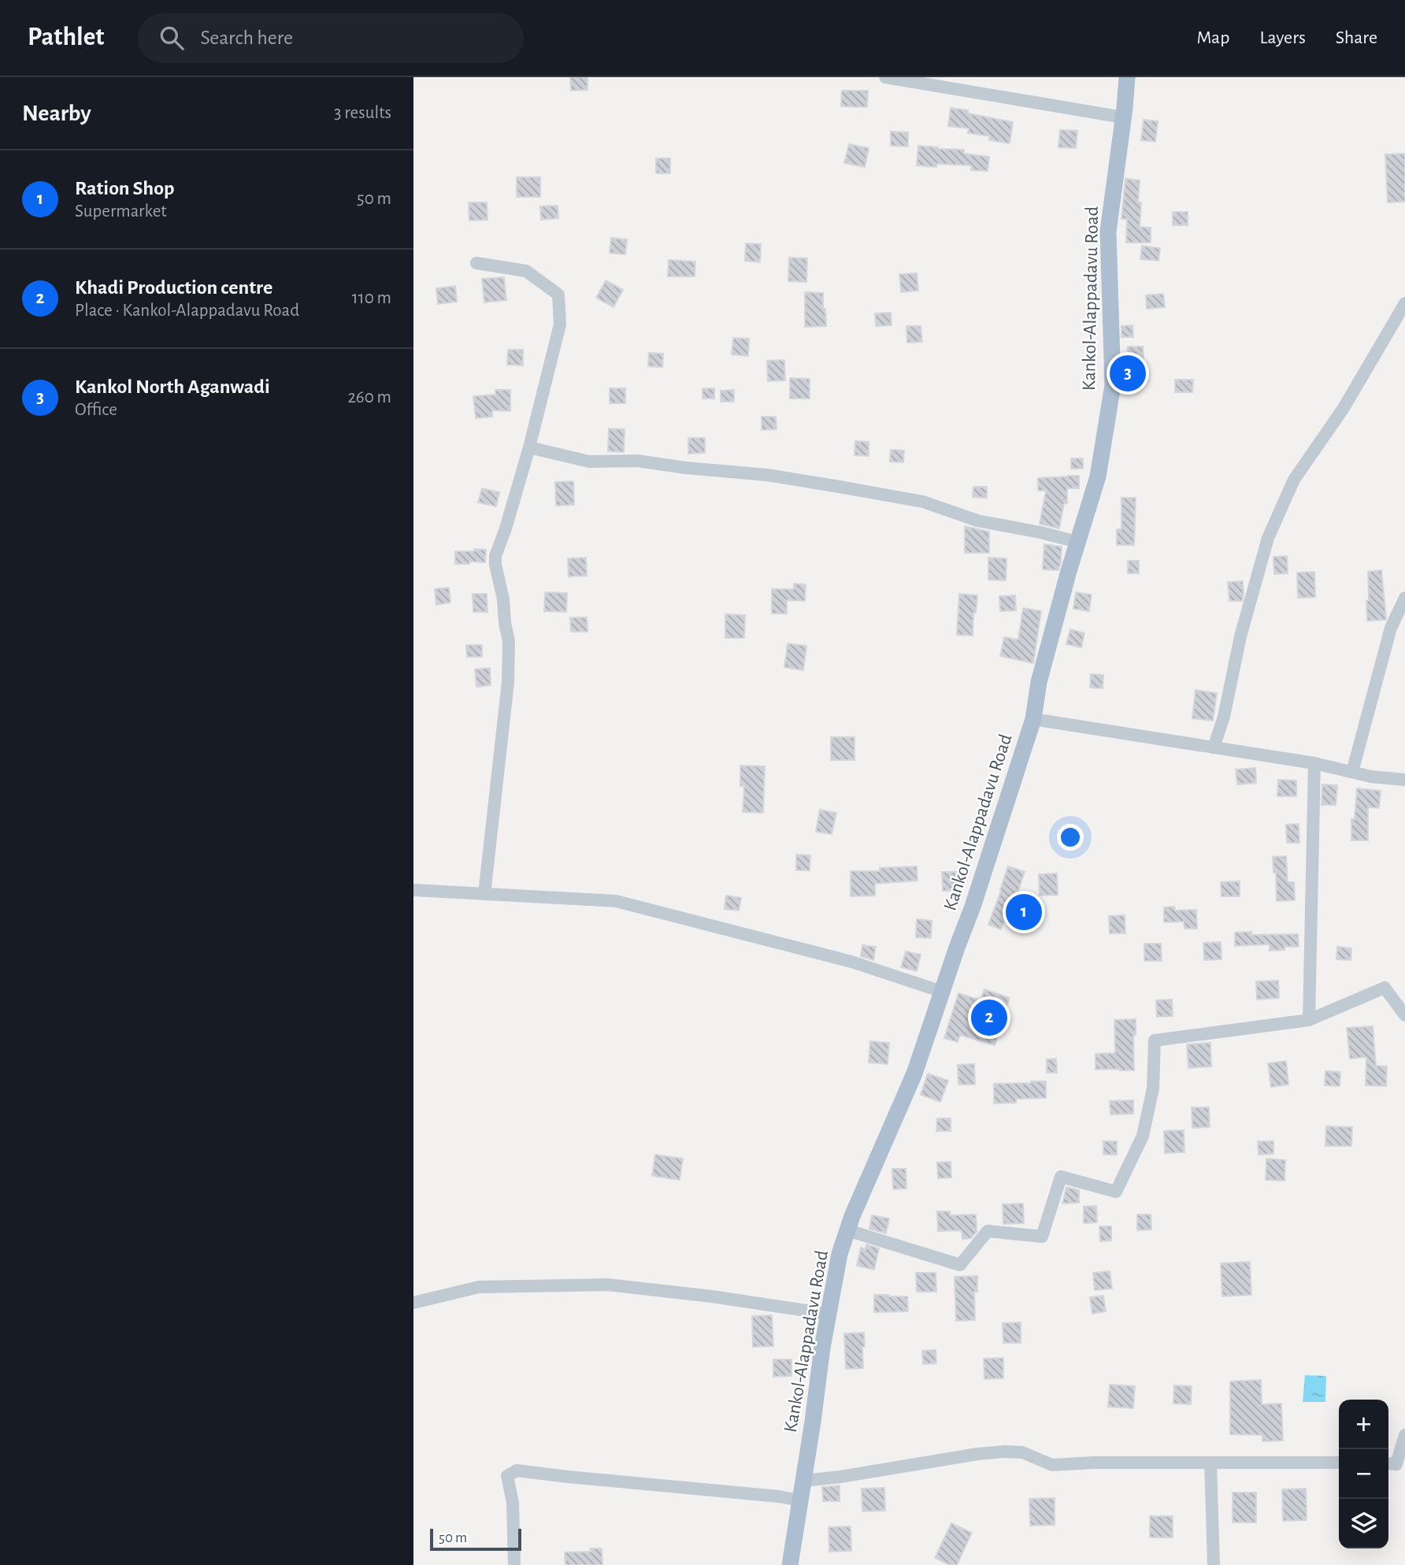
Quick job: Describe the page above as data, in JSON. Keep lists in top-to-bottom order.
{
  "streets": {
    "main road": ["Kankol-Alappadavu Road"]
  },
  "scale_bar": "50 m",
  "page": {
    "header": "Pathlet",
    "search": "Search here",
    "nav": ["Map", "Layers", "Share"],
    "heading": ["Nearby", "3 results"],
    "list": [
      {
        "mark": "1",
        "name": "Ration Shop",
        "note": "Supermarket",
        "value": "50 m"
      },
      {
        "mark": "2",
        "name": "Khadi Production centre",
        "note": "Place · Kankol-Alappadavu Road",
        "value": "110 m"
      },
      {
        "mark": "3",
        "name": "Kankol North Aganwadi",
        "note": "Office",
        "value": "260 m"
      }
    ],
    "pins": ["3", "1", "2"],
    "map_buttons": ["+", "−"],
    "scale": "50 m"
  }
}
